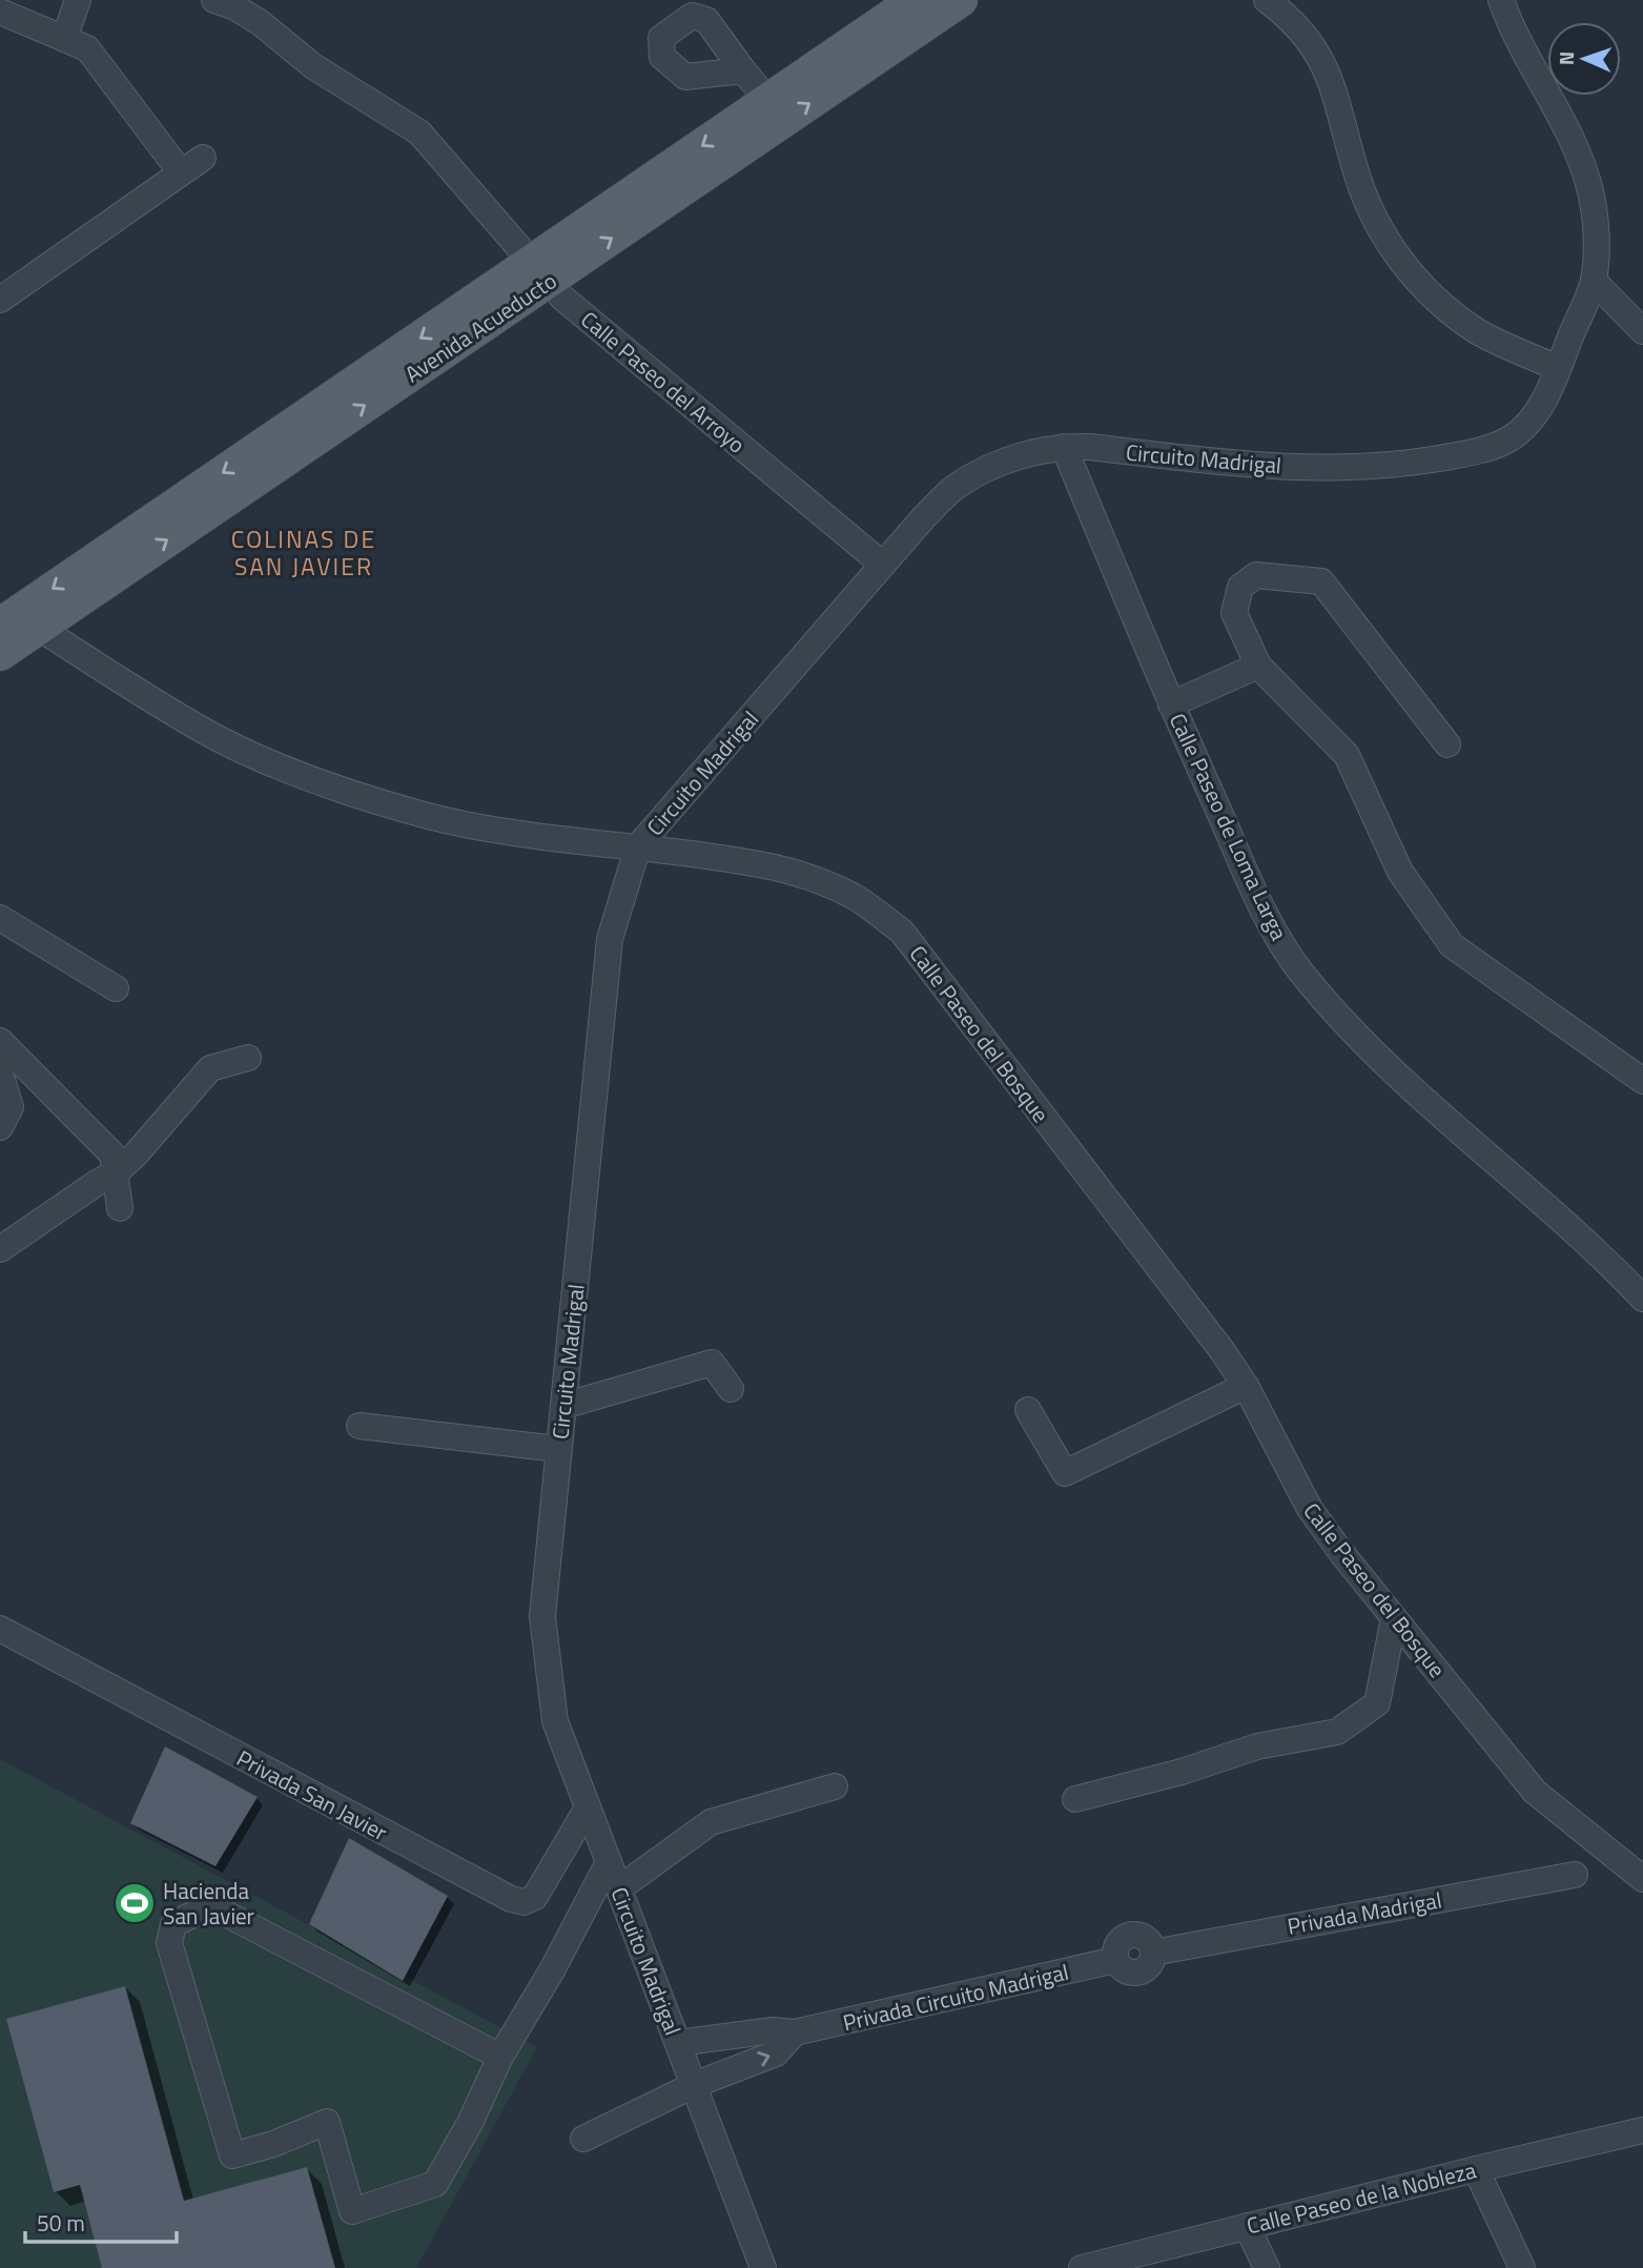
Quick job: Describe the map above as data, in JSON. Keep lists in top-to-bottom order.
{
  "streets": {
    "main road": ["Avenida Acueducto"],
    "street": [
      "Calle Paseo del Arroyo",
      "Circuito Madrigal",
      "Calle Paseo de Loma Larga",
      "Calle Paseo del Bosque",
      "Privada San Javier",
      "Privada Madrigal",
      "Privada Circuito Madrigal",
      "Calle Paseo de la Nobleza"
    ]
  },
  "crossings": [
    ["Avenida Acueducto", "Calle Paseo del Arroyo"],
    ["Avenida Acueducto", "Calle Paseo del Bosque"],
    ["Calle Paseo del Arroyo", "Circuito Madrigal"],
    ["Circuito Madrigal", "Calle Paseo de Loma Larga"],
    ["Circuito Madrigal", "Calle Paseo del Bosque"],
    ["Circuito Madrigal", "Privada San Javier"],
    ["Circuito Madrigal", "Privada Circuito Madrigal"],
    ["Privada Madrigal", "Privada Circuito Madrigal"]
  ],
  "districts": ["COLINAS DE SAN JAVIER"],
  "places": {
    "sports": ["Hacienda San Javier"]
  },
  "scale_bar": "50 m",
  "north": "left"
}
